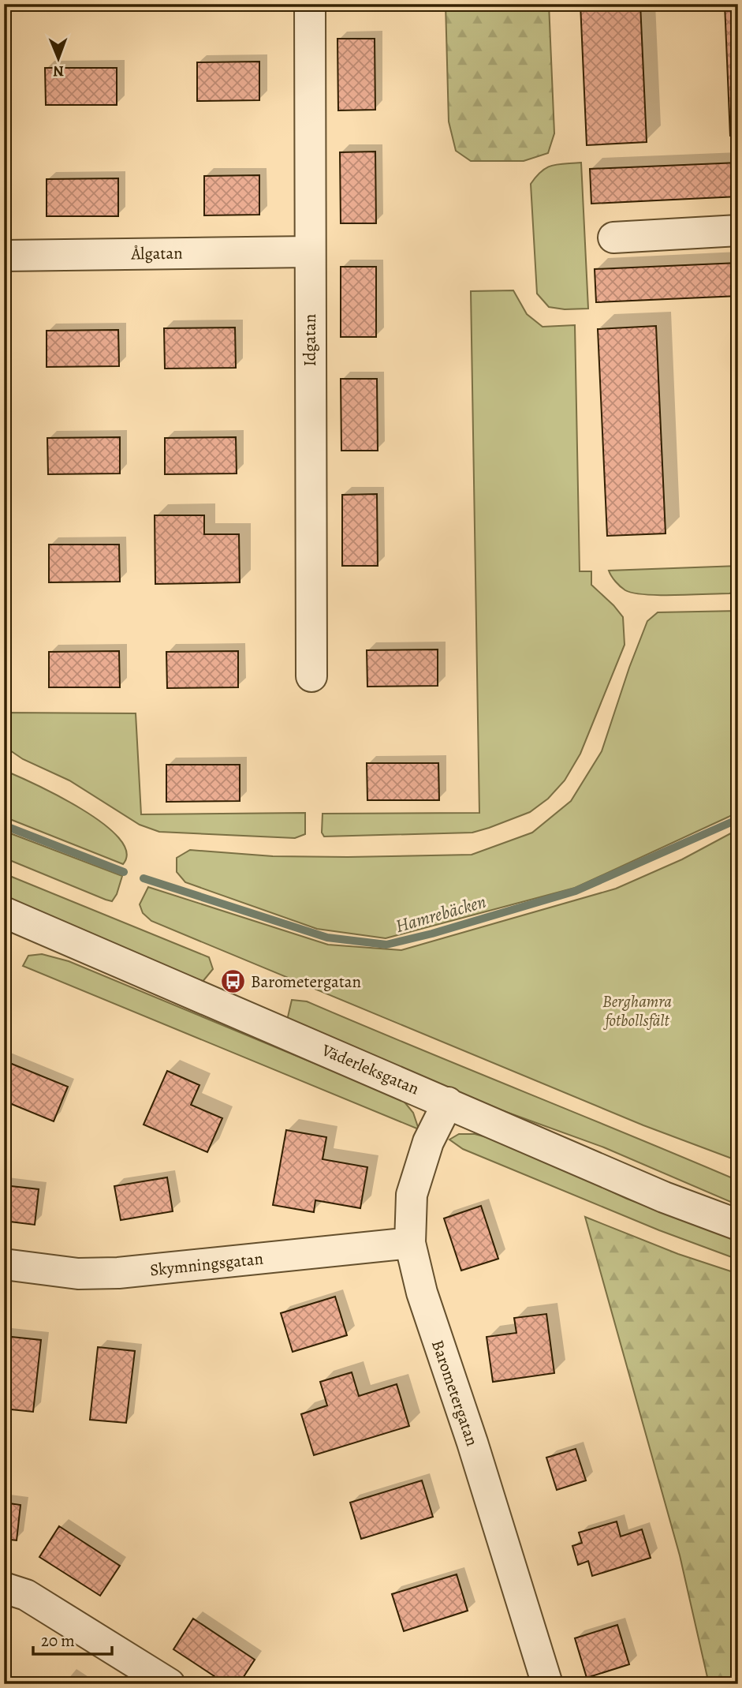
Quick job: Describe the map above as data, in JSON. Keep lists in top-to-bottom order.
{
  "streets": {
    "street": [
      "Ålgatan",
      "Idgatan",
      "Väderleksgatan",
      "Skymningsgatan",
      "Barometergatan"
    ]
  },
  "crossings": [
    ["Ålgatan", "Idgatan"],
    ["Väderleksgatan", "Barometergatan"],
    ["Skymningsgatan", "Barometergatan"]
  ],
  "water": ["Hamrebäcken"],
  "parks": ["Berghamra fotbollsfält"],
  "places": {
    "bus stop": ["Barometergatan"]
  },
  "scale_bar": "20 m",
  "north": "bottom"
}
